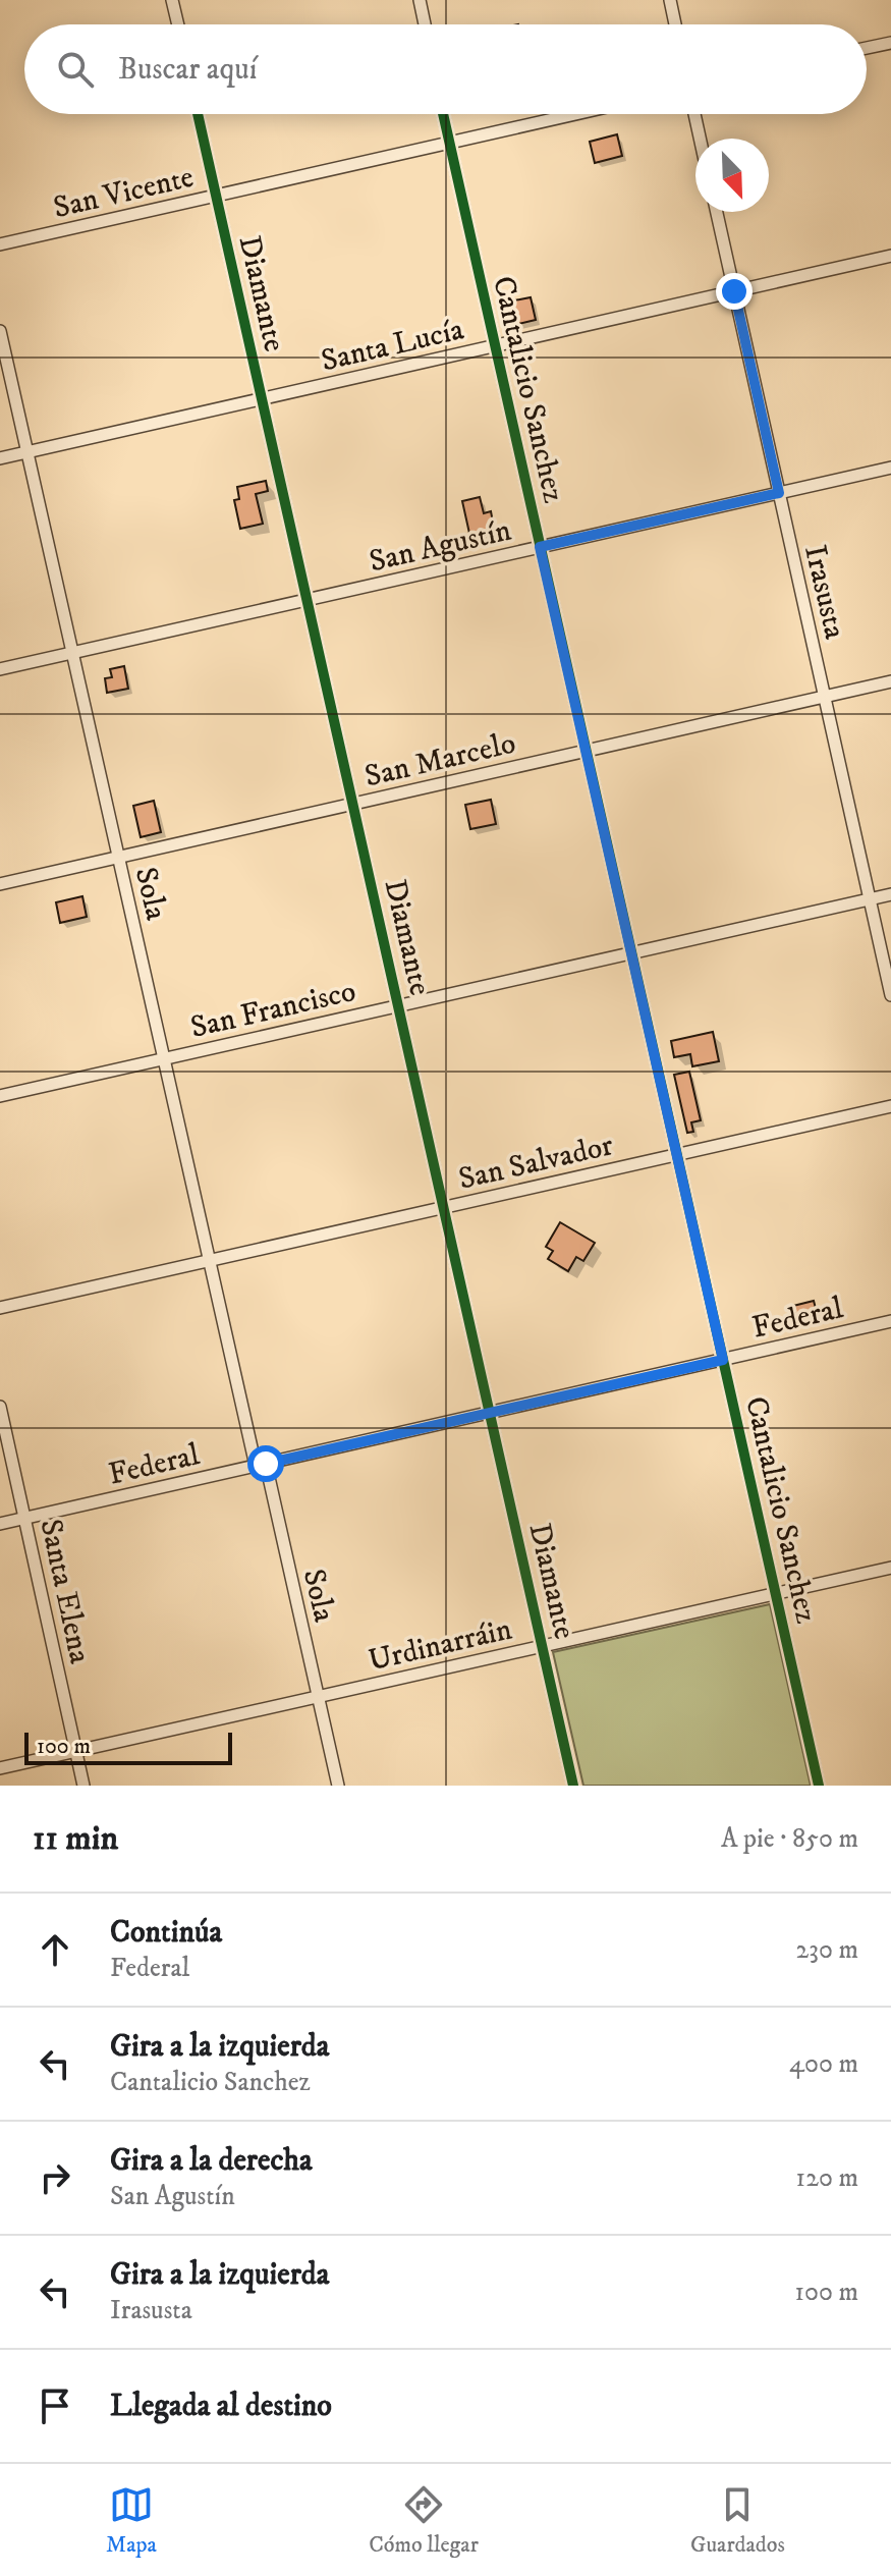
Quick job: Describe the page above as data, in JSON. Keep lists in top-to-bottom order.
{
  "streets": {
    "street": [
      "San Vicente",
      "Diamante",
      "Santa Lucía",
      "Cantalicio Sanchez",
      "San Agustín",
      "Irasusta",
      "San Marcelo",
      "Sola",
      "San Francisco",
      "San Salvador",
      "Federal",
      "Santa Elena",
      "Urdinarráin"
    ]
  },
  "crossings": [
    ["San Vicente", "Diamante"],
    ["San Vicente", "Cantalicio Sanchez"],
    ["Diamante", "Santa Lucía"],
    ["Diamante", "San Agustín"],
    ["Diamante", "San Marcelo"],
    ["Diamante", "San Francisco"],
    ["Diamante", "San Salvador"],
    ["Diamante", "Federal"],
    ["Diamante", "Urdinarráin"],
    ["Santa Lucía", "Cantalicio Sanchez"],
    ["Santa Lucía", "Irasusta"],
    ["Santa Lucía", "Sola"],
    ["Cantalicio Sanchez", "San Agustín"],
    ["Cantalicio Sanchez", "San Marcelo"],
    ["Cantalicio Sanchez", "San Francisco"],
    ["Cantalicio Sanchez", "San Salvador"],
    ["Cantalicio Sanchez", "Federal"],
    ["Cantalicio Sanchez", "Urdinarráin"],
    ["San Agustín", "Irasusta"],
    ["San Agustín", "Sola"],
    ["Irasusta", "San Marcelo"],
    ["Irasusta", "San Francisco"],
    ["San Marcelo", "Sola"],
    ["Sola", "San Francisco"],
    ["Sola", "San Salvador"],
    ["Sola", "Federal"],
    ["Sola", "Urdinarráin"],
    ["Federal", "Santa Elena"],
    ["Santa Elena", "Urdinarráin"]
  ],
  "scale_bar": "100 m",
  "north": "bottom right",
  "page": {
    "search": "Buscar aquí",
    "scale": "100 m",
    "heading": ["11 min", "A pie · 850 m"],
    "list": [
      ["Continúa", "Federal", "230 m"],
      ["Gira a la izquierda", "Cantalicio Sanchez", "400 m"],
      ["Gira a la derecha", "San Agustín", "120 m"],
      ["Gira a la izquierda", "Irasusta", "100 m"],
      "Llegada al destino"
    ],
    "nav": ["Mapa", "Cómo llegar", "Guardados"]
  }
}
